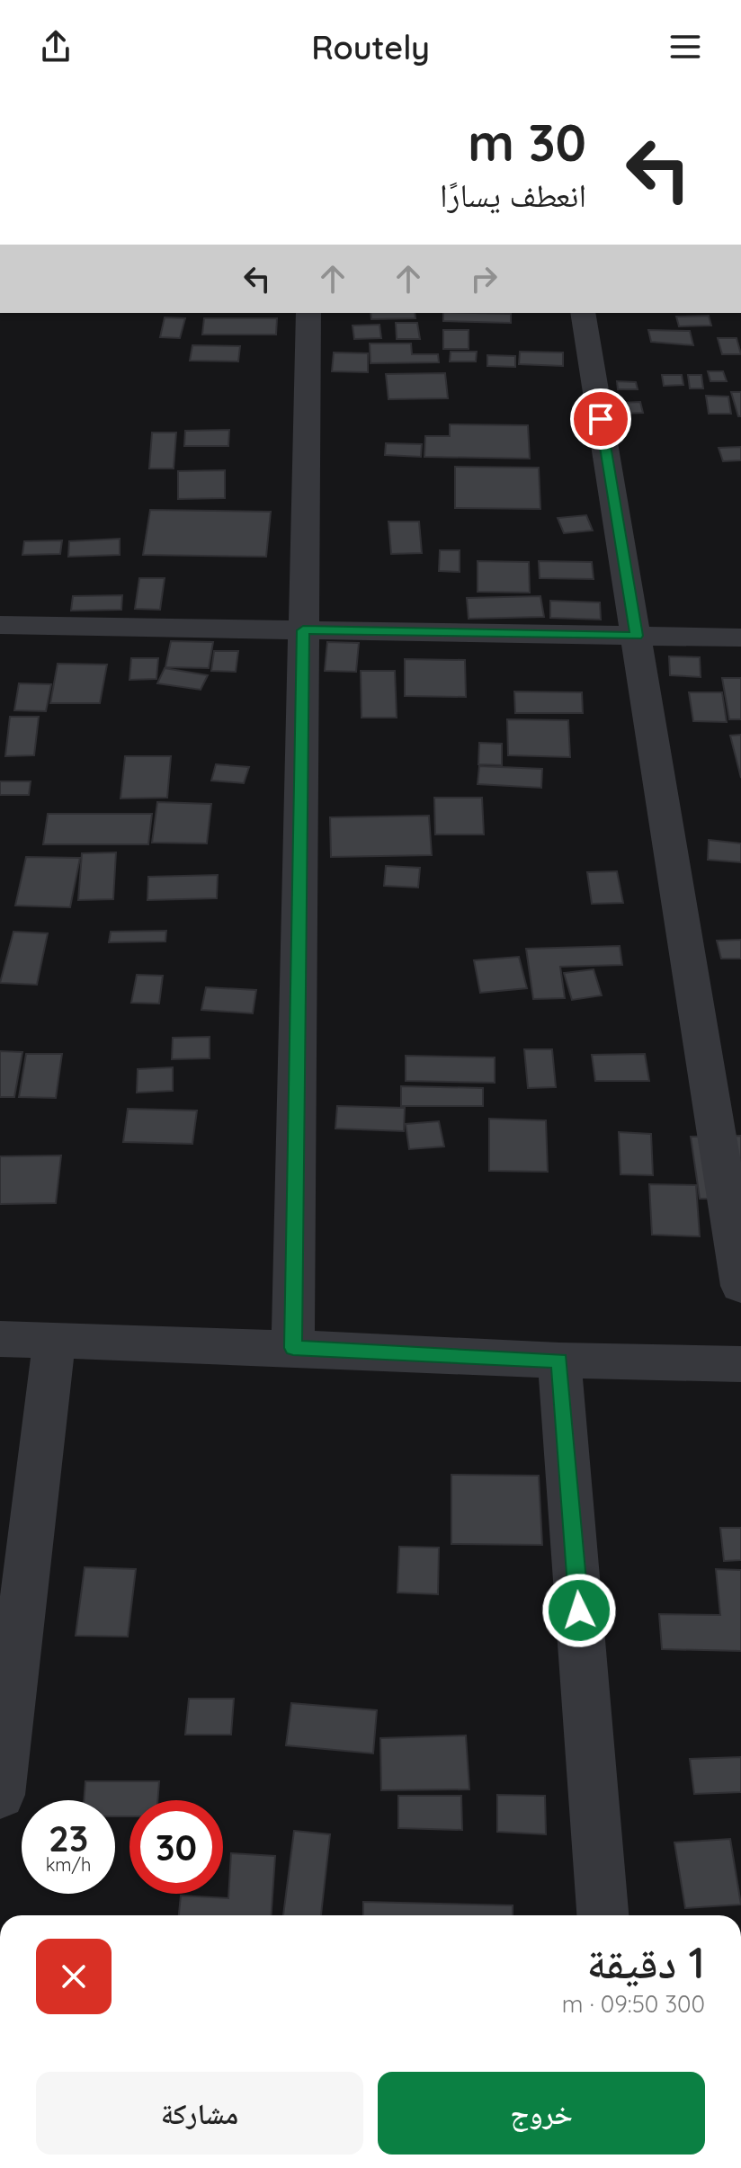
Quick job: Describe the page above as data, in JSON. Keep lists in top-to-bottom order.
{
  "page": {
    "header": "Routely",
    "turn": ["30 m", "انعطف يسارًا"],
    "speed": "23 km/h",
    "limit": "30",
    "heading": ["1 دقيقة", "300 m · 09:50"],
    "buttons": ["خروج", "مشاركة"]
  }
}
